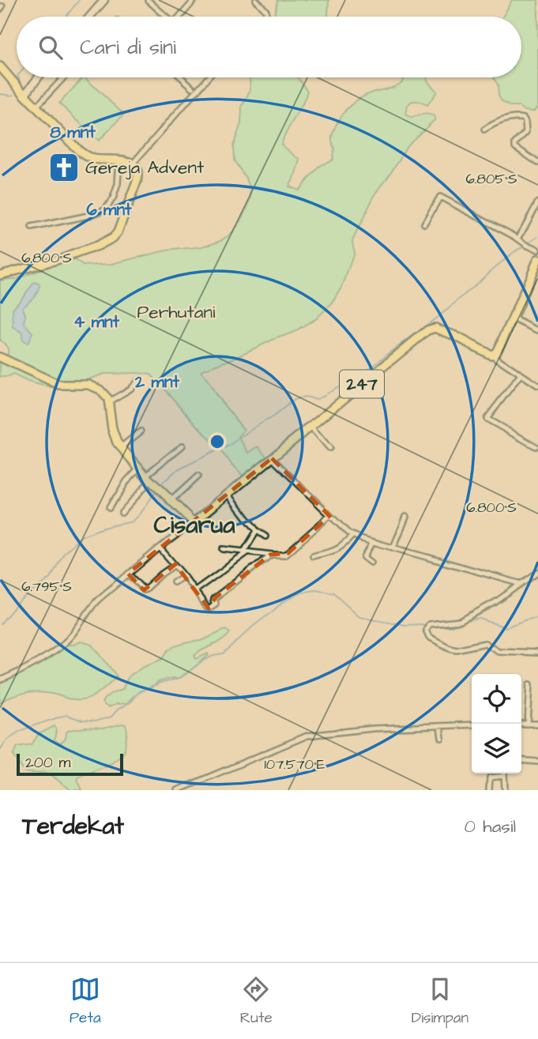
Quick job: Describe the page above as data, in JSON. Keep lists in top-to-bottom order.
{
  "streets": {
    "main road": ["247"]
  },
  "districts": ["Cisarua"],
  "parks": ["Perhutani"],
  "places": {
    "church": ["Gereja Advent"]
  },
  "scale_bar": "200 m",
  "page": {
    "search": "Cari di sini",
    "scale": "200 m",
    "heading": ["Terdekat", "0 hasil"],
    "nav": ["Peta", "Rute", "Disimpan"]
  },
  "coordinates": [
    "6.805°S",
    "6.800°S",
    "6.795°S",
    "107.570°E"
  ],
  "rings": [
    "8 mnt",
    "6 mnt",
    "4 mnt",
    "2 mnt"
  ]
}
